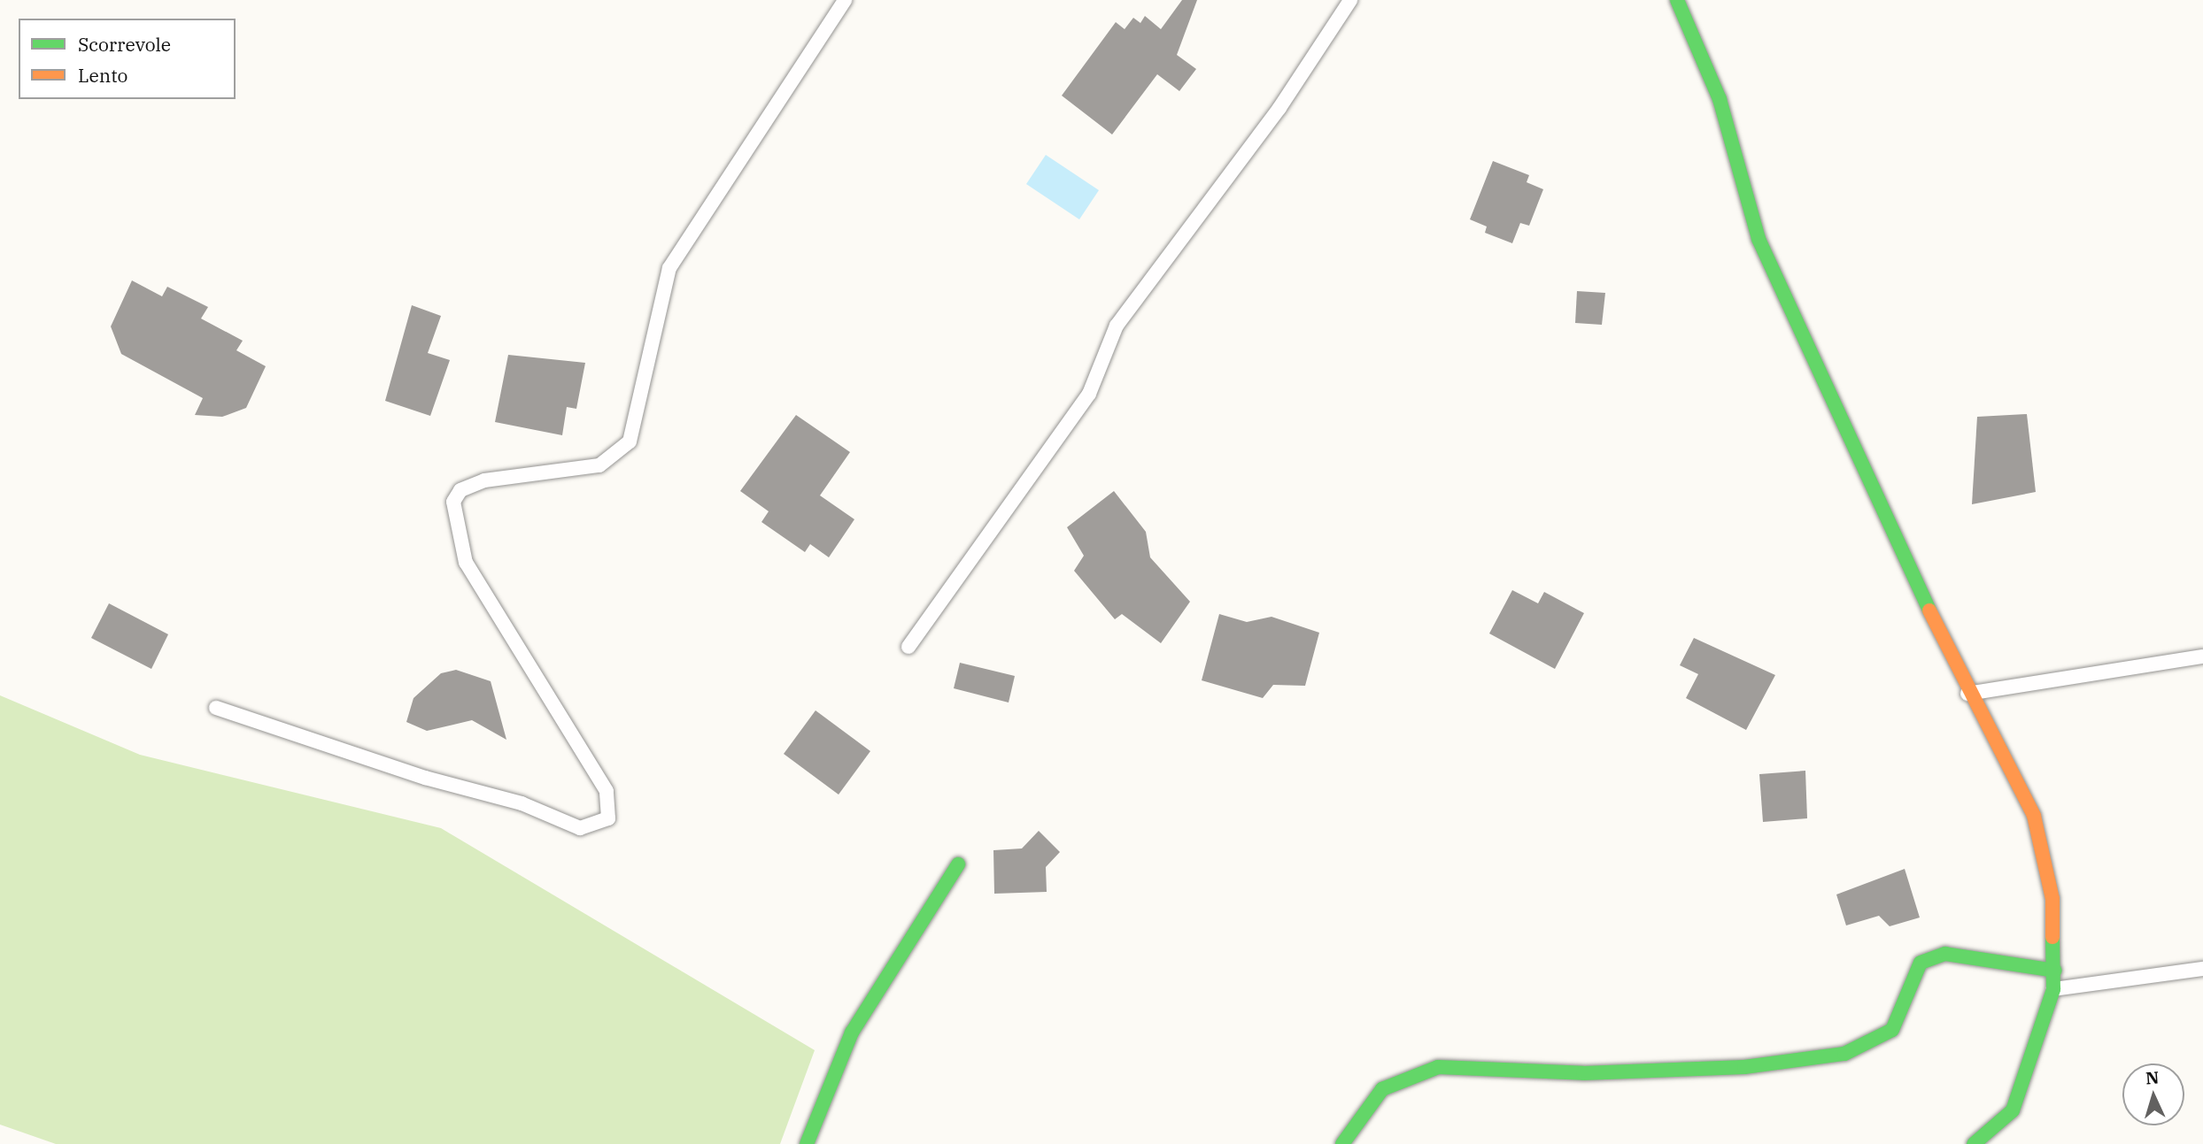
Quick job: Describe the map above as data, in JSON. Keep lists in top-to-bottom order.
{
  "legend": ["Scorrevole", "Lento"],
  "north": "top"
}
